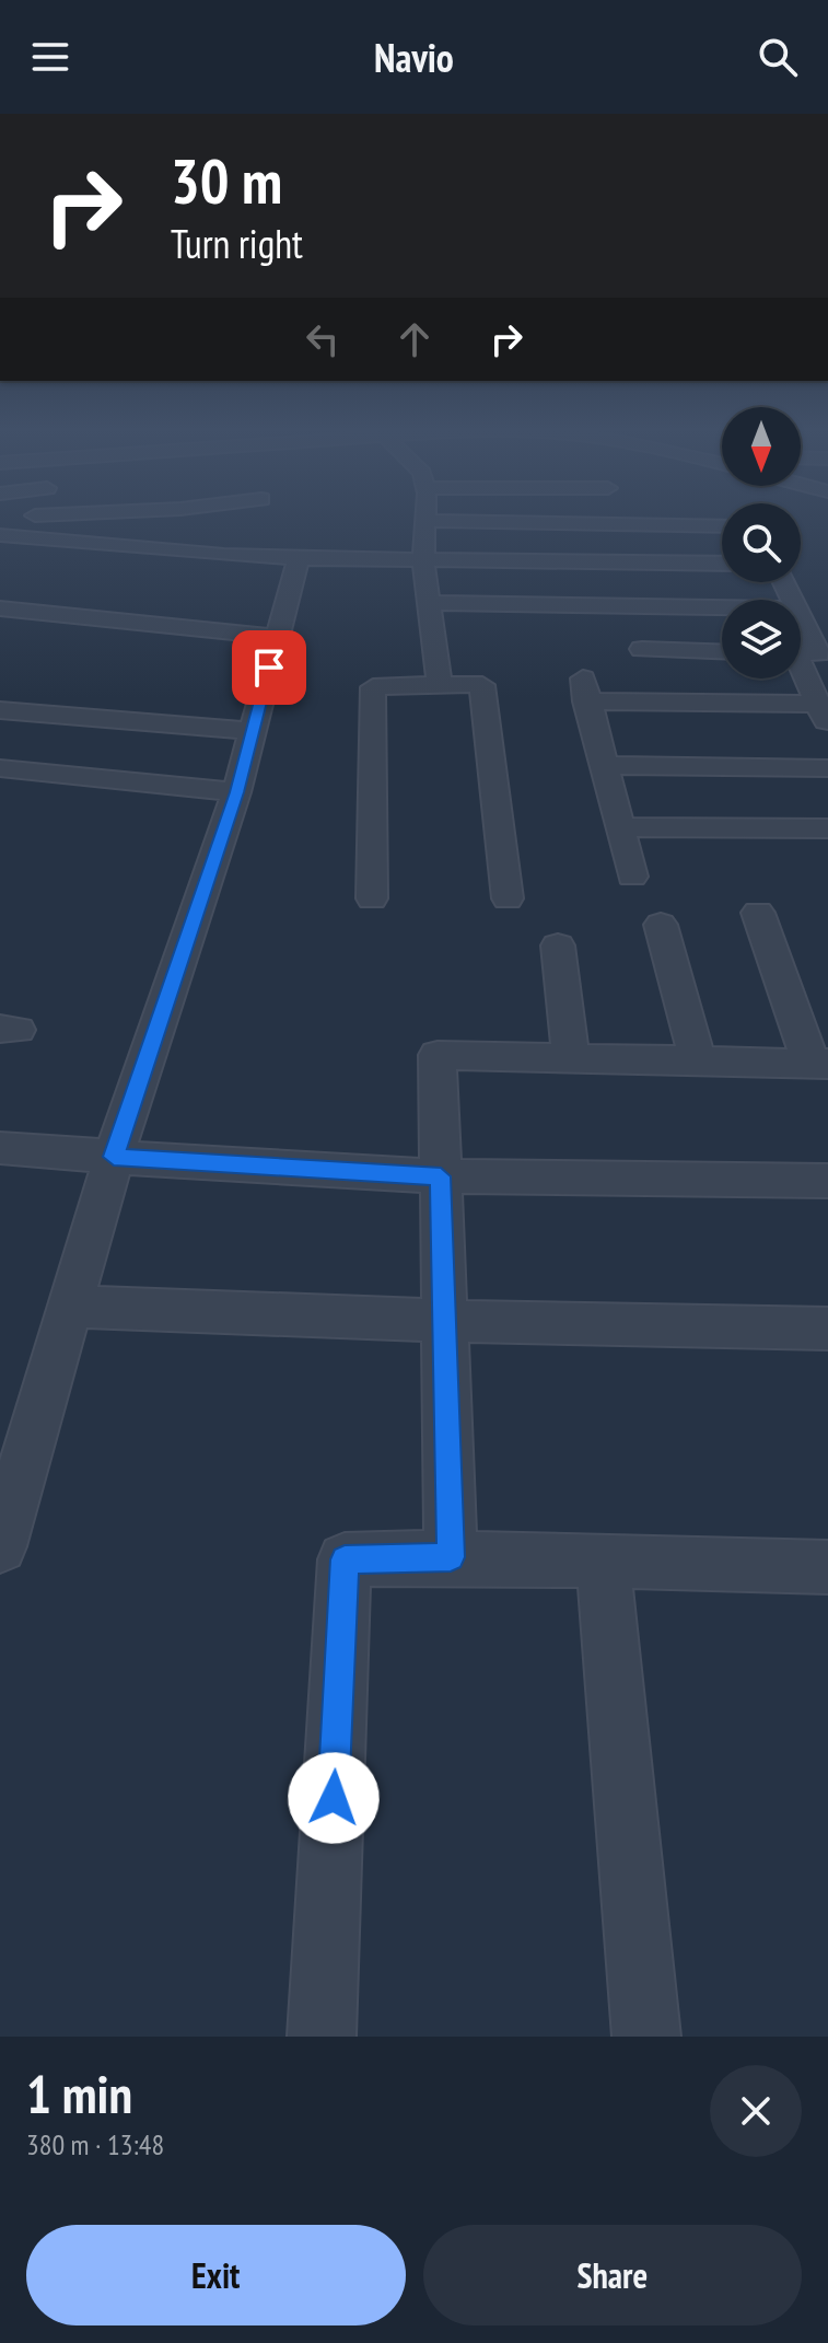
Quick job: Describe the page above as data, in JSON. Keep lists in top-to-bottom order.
{
  "north": "bottom",
  "page": {
    "header": "Navio",
    "turn": ["30 m", "Turn right"],
    "heading": ["1 min", "380 m · 13:48"],
    "buttons": ["Exit", "Share"]
  }
}
